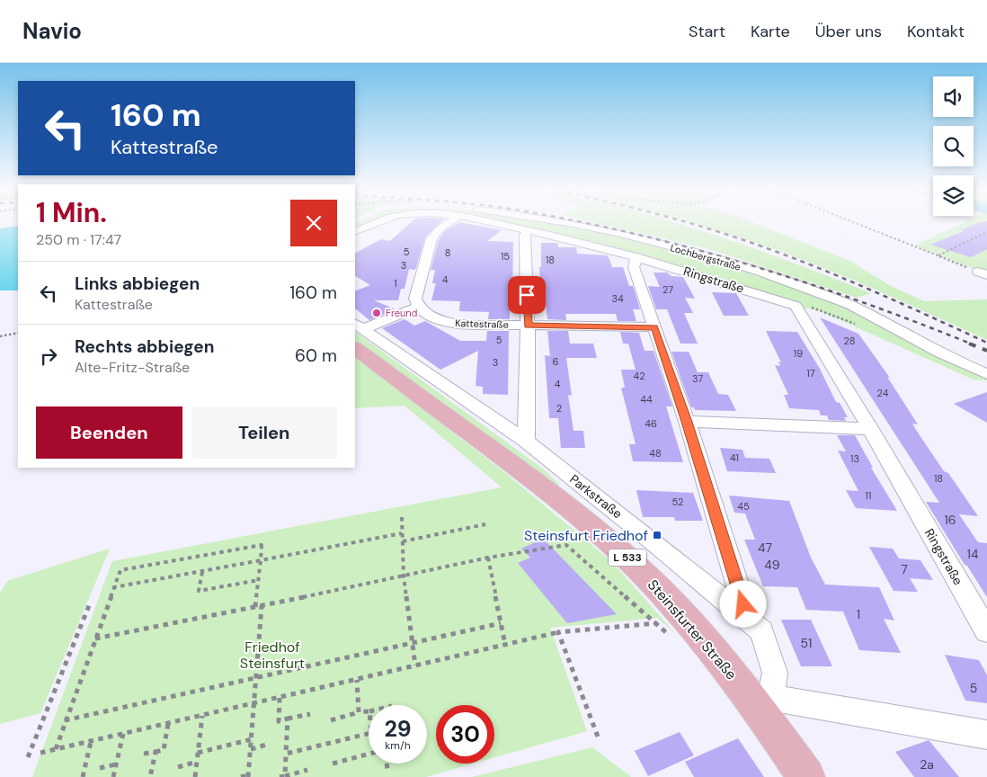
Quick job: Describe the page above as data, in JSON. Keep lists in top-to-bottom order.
{
  "streets": {
    "main road": ["L 533", "Steinsfurter Straße"],
    "street": [
      "Lochbergstraße",
      "Ringstraße",
      "Kattestraße",
      "Parkstraße"
    ]
  },
  "crossings": [
    ["Parkstraße", "Steinsfurter Straße"]
  ],
  "parks": ["Friedhof Steinsfurt"],
  "places": {
    "other": ["Freund"],
    "transit": ["Steinsfurt Friedhof"]
  },
  "house_numbers": [
    "5",
    "8",
    "15",
    "18",
    "3",
    "4",
    "1",
    "27",
    "34",
    "5",
    "28",
    "19",
    "6",
    "3",
    "17",
    "42",
    "37",
    "4",
    "24",
    "44",
    "2",
    "46",
    "48",
    "41",
    "13",
    "18",
    "11",
    "52",
    "45",
    "16",
    "47",
    "14",
    "49",
    "7",
    "1",
    "51",
    "5",
    "2a"
  ],
  "page": {
    "header": "Navio",
    "nav": [
      "Start",
      "Karte",
      "Über uns",
      "Kontakt"
    ],
    "turn": ["160 m", "Kattestraße"],
    "heading": ["1 Min.", "250 m · 17:47"],
    "list": [
      {
        "name": "Links abbiegen",
        "note": "Kattestraße",
        "value": "160 m"
      },
      {
        "name": "Rechts abbiegen",
        "note": "Alte-Fritz-Straße",
        "value": "60 m"
      }
    ],
    "buttons": ["Beenden", "Teilen"],
    "speed": "29 km/h",
    "limit": "30"
  }
}
